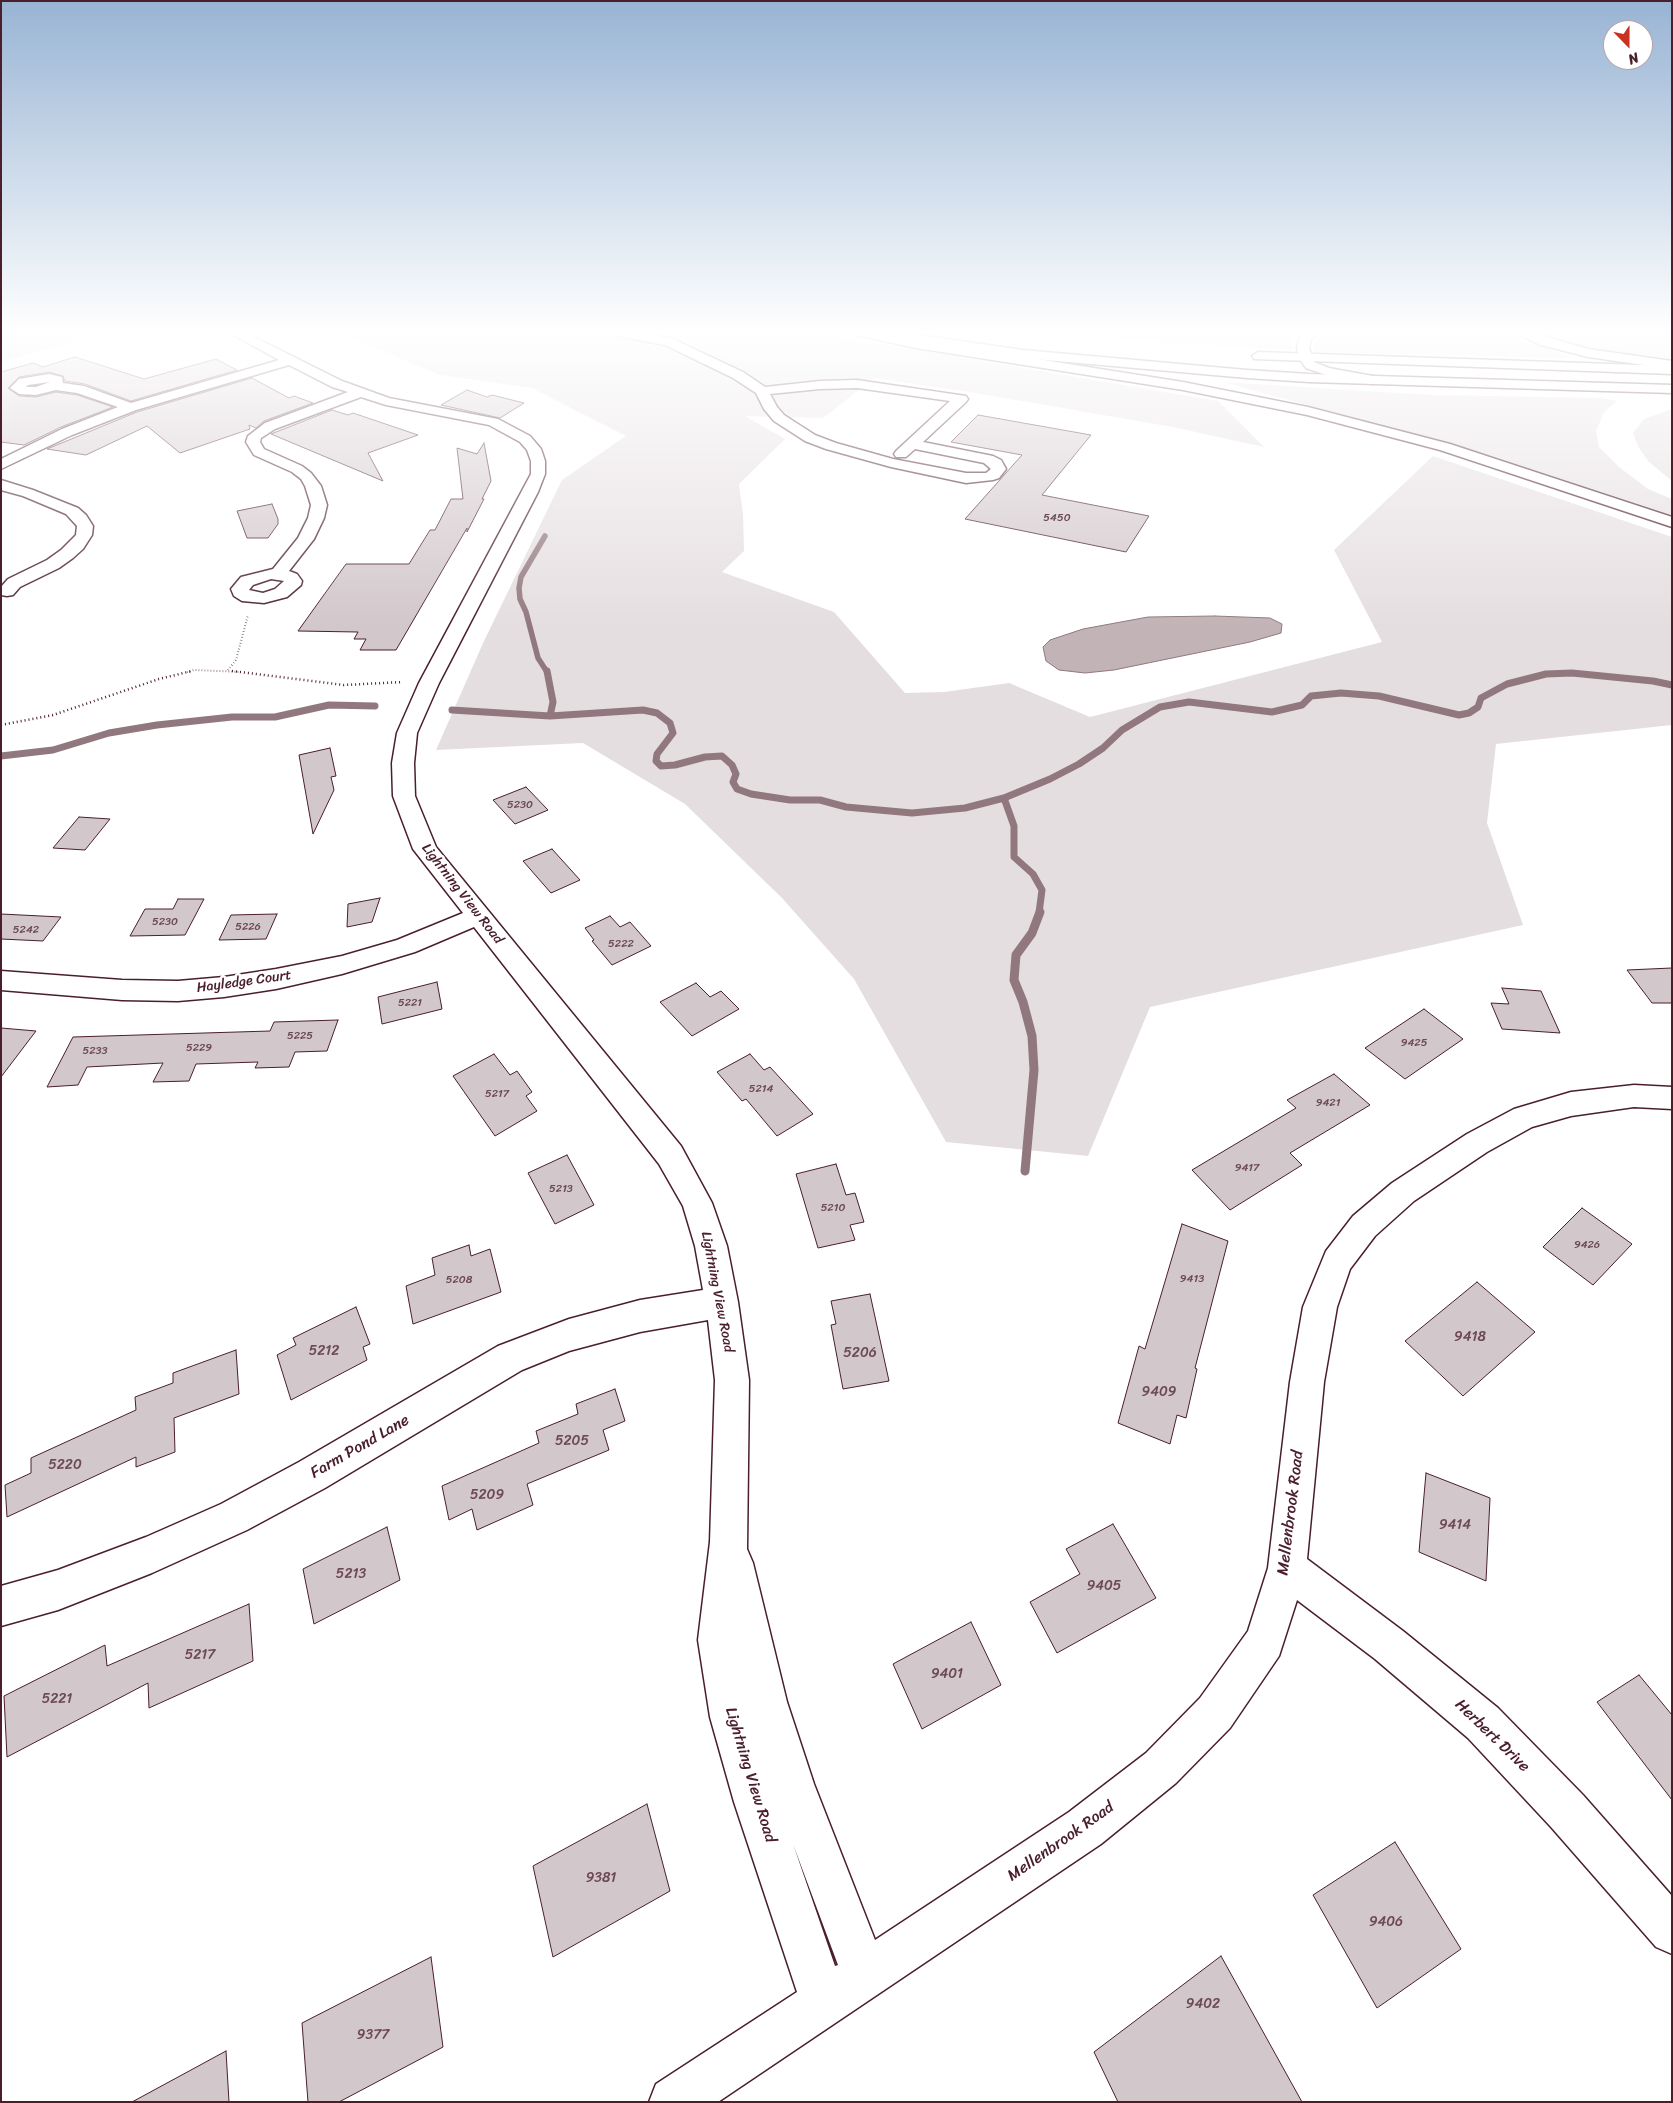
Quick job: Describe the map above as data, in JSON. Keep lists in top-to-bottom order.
{
  "streets": {
    "main road": [
      "Lightning View Road",
      "Hayledge Court",
      "Farm Pond Lane",
      "Mellenbrook Road",
      "Herbert Drive"
    ]
  },
  "crossings": [
    ["Lightning View Road", "Hayledge Court"],
    ["Lightning View Road", "Farm Pond Lane"],
    ["Lightning View Road", "Mellenbrook Road"],
    ["Mellenbrook Road", "Herbert Drive"]
  ],
  "house_numbers": [
    "5450",
    "5230",
    "5230",
    "5226",
    "5242",
    "5222",
    "5221",
    "5225",
    "9425",
    "5229",
    "5233",
    "5214",
    "5217",
    "9421",
    "9417",
    "5213",
    "5210",
    "9426",
    "9413",
    "5208",
    "9418",
    "5212",
    "5206",
    "9409",
    "5205",
    "5220",
    "5209",
    "9414",
    "5213",
    "9405",
    "5217",
    "9401",
    "5221",
    "9381",
    "9406",
    "9402",
    "9377"
  ],
  "north": "bottom"
}
